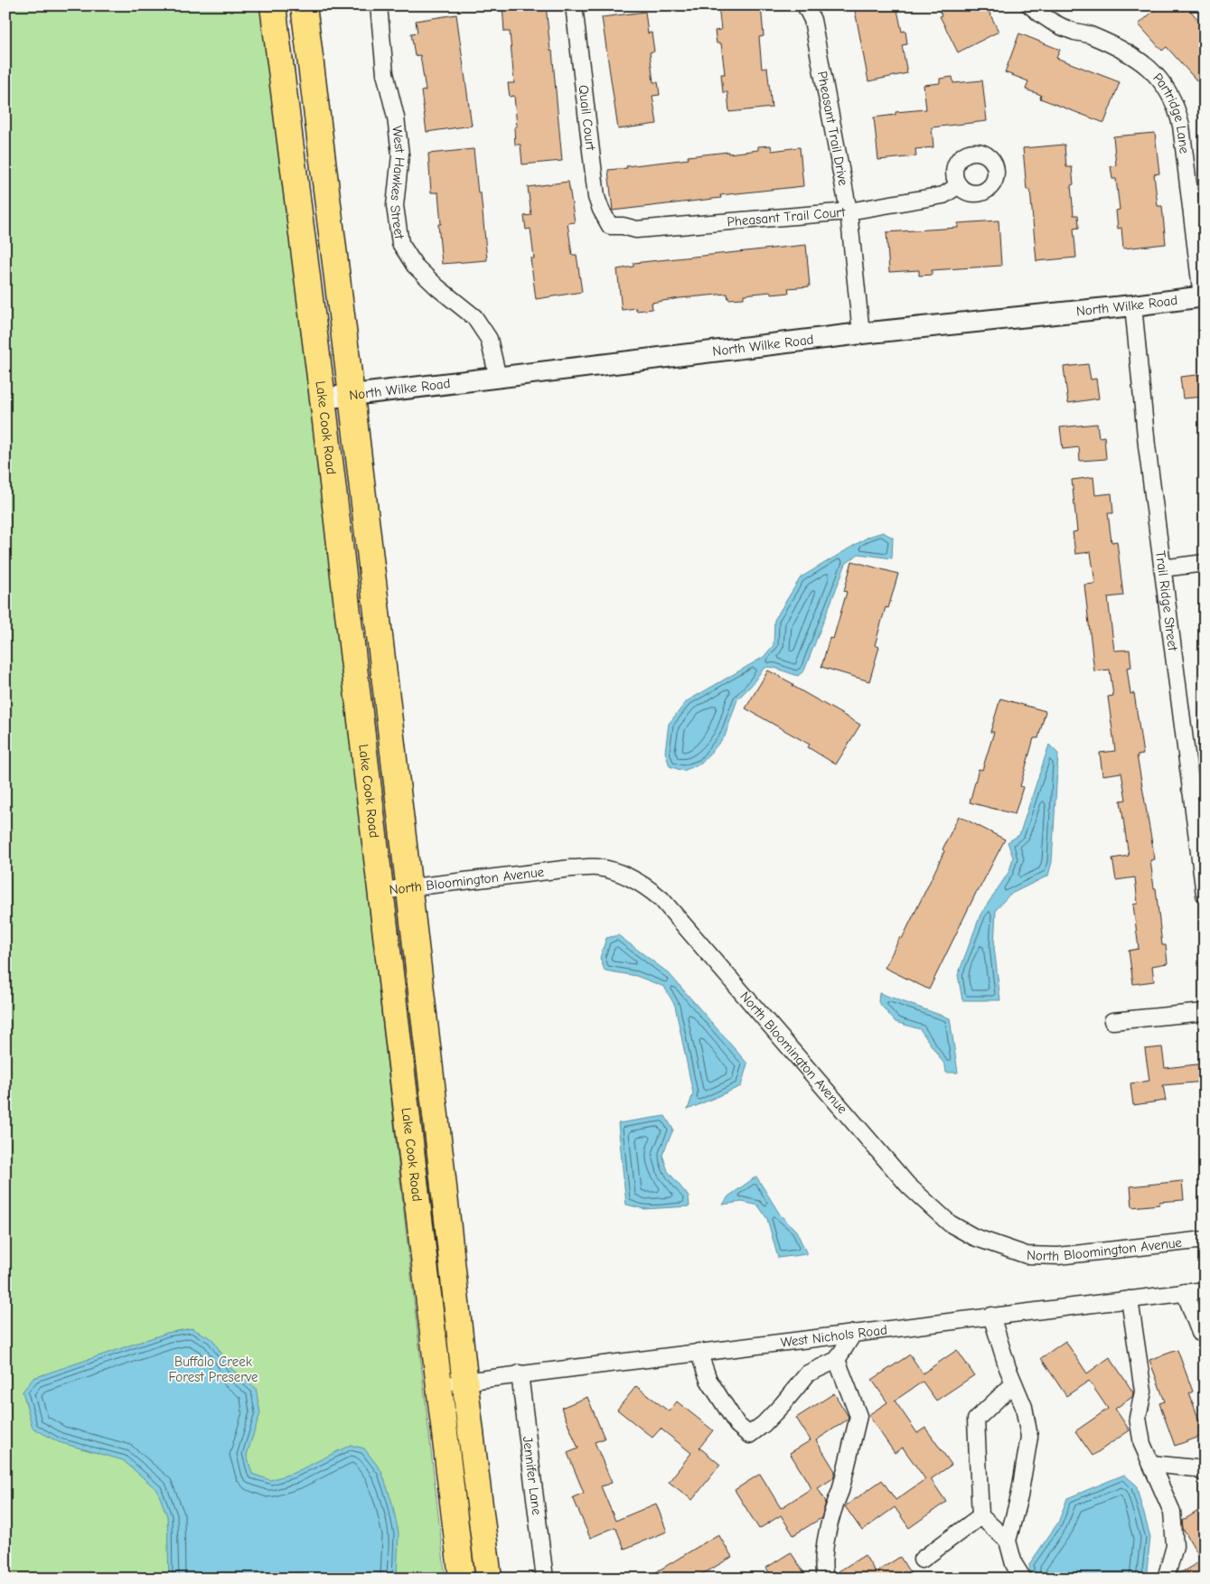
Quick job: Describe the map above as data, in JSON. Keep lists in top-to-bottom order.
{
  "streets": {
    "main road": ["Lake Cook Road"],
    "street": [
      "Partridge Lane",
      "Quail Court",
      "Pheasant Trail Drive",
      "West Hawkes Street",
      "Pheasant Trail Court",
      "North Wilke Road",
      "Trail Ridge Street",
      "North Bloomington Avenue",
      "West Nichols Road",
      "Jennifer Lane"
    ]
  },
  "crossings": [
    ["Partridge Lane", "North Wilke Road"],
    ["Quail Court", "Pheasant Trail Court"],
    ["Pheasant Trail Drive", "Pheasant Trail Court"],
    ["Pheasant Trail Drive", "North Wilke Road"],
    ["West Hawkes Street", "North Wilke Road"],
    ["North Wilke Road", "Lake Cook Road"],
    ["North Wilke Road", "Trail Ridge Street"],
    ["Lake Cook Road", "North Bloomington Avenue"],
    ["Lake Cook Road", "West Nichols Road"],
    ["West Nichols Road", "Jennifer Lane"]
  ],
  "parks": ["Buffalo Creek Forest Preserve"]
}
